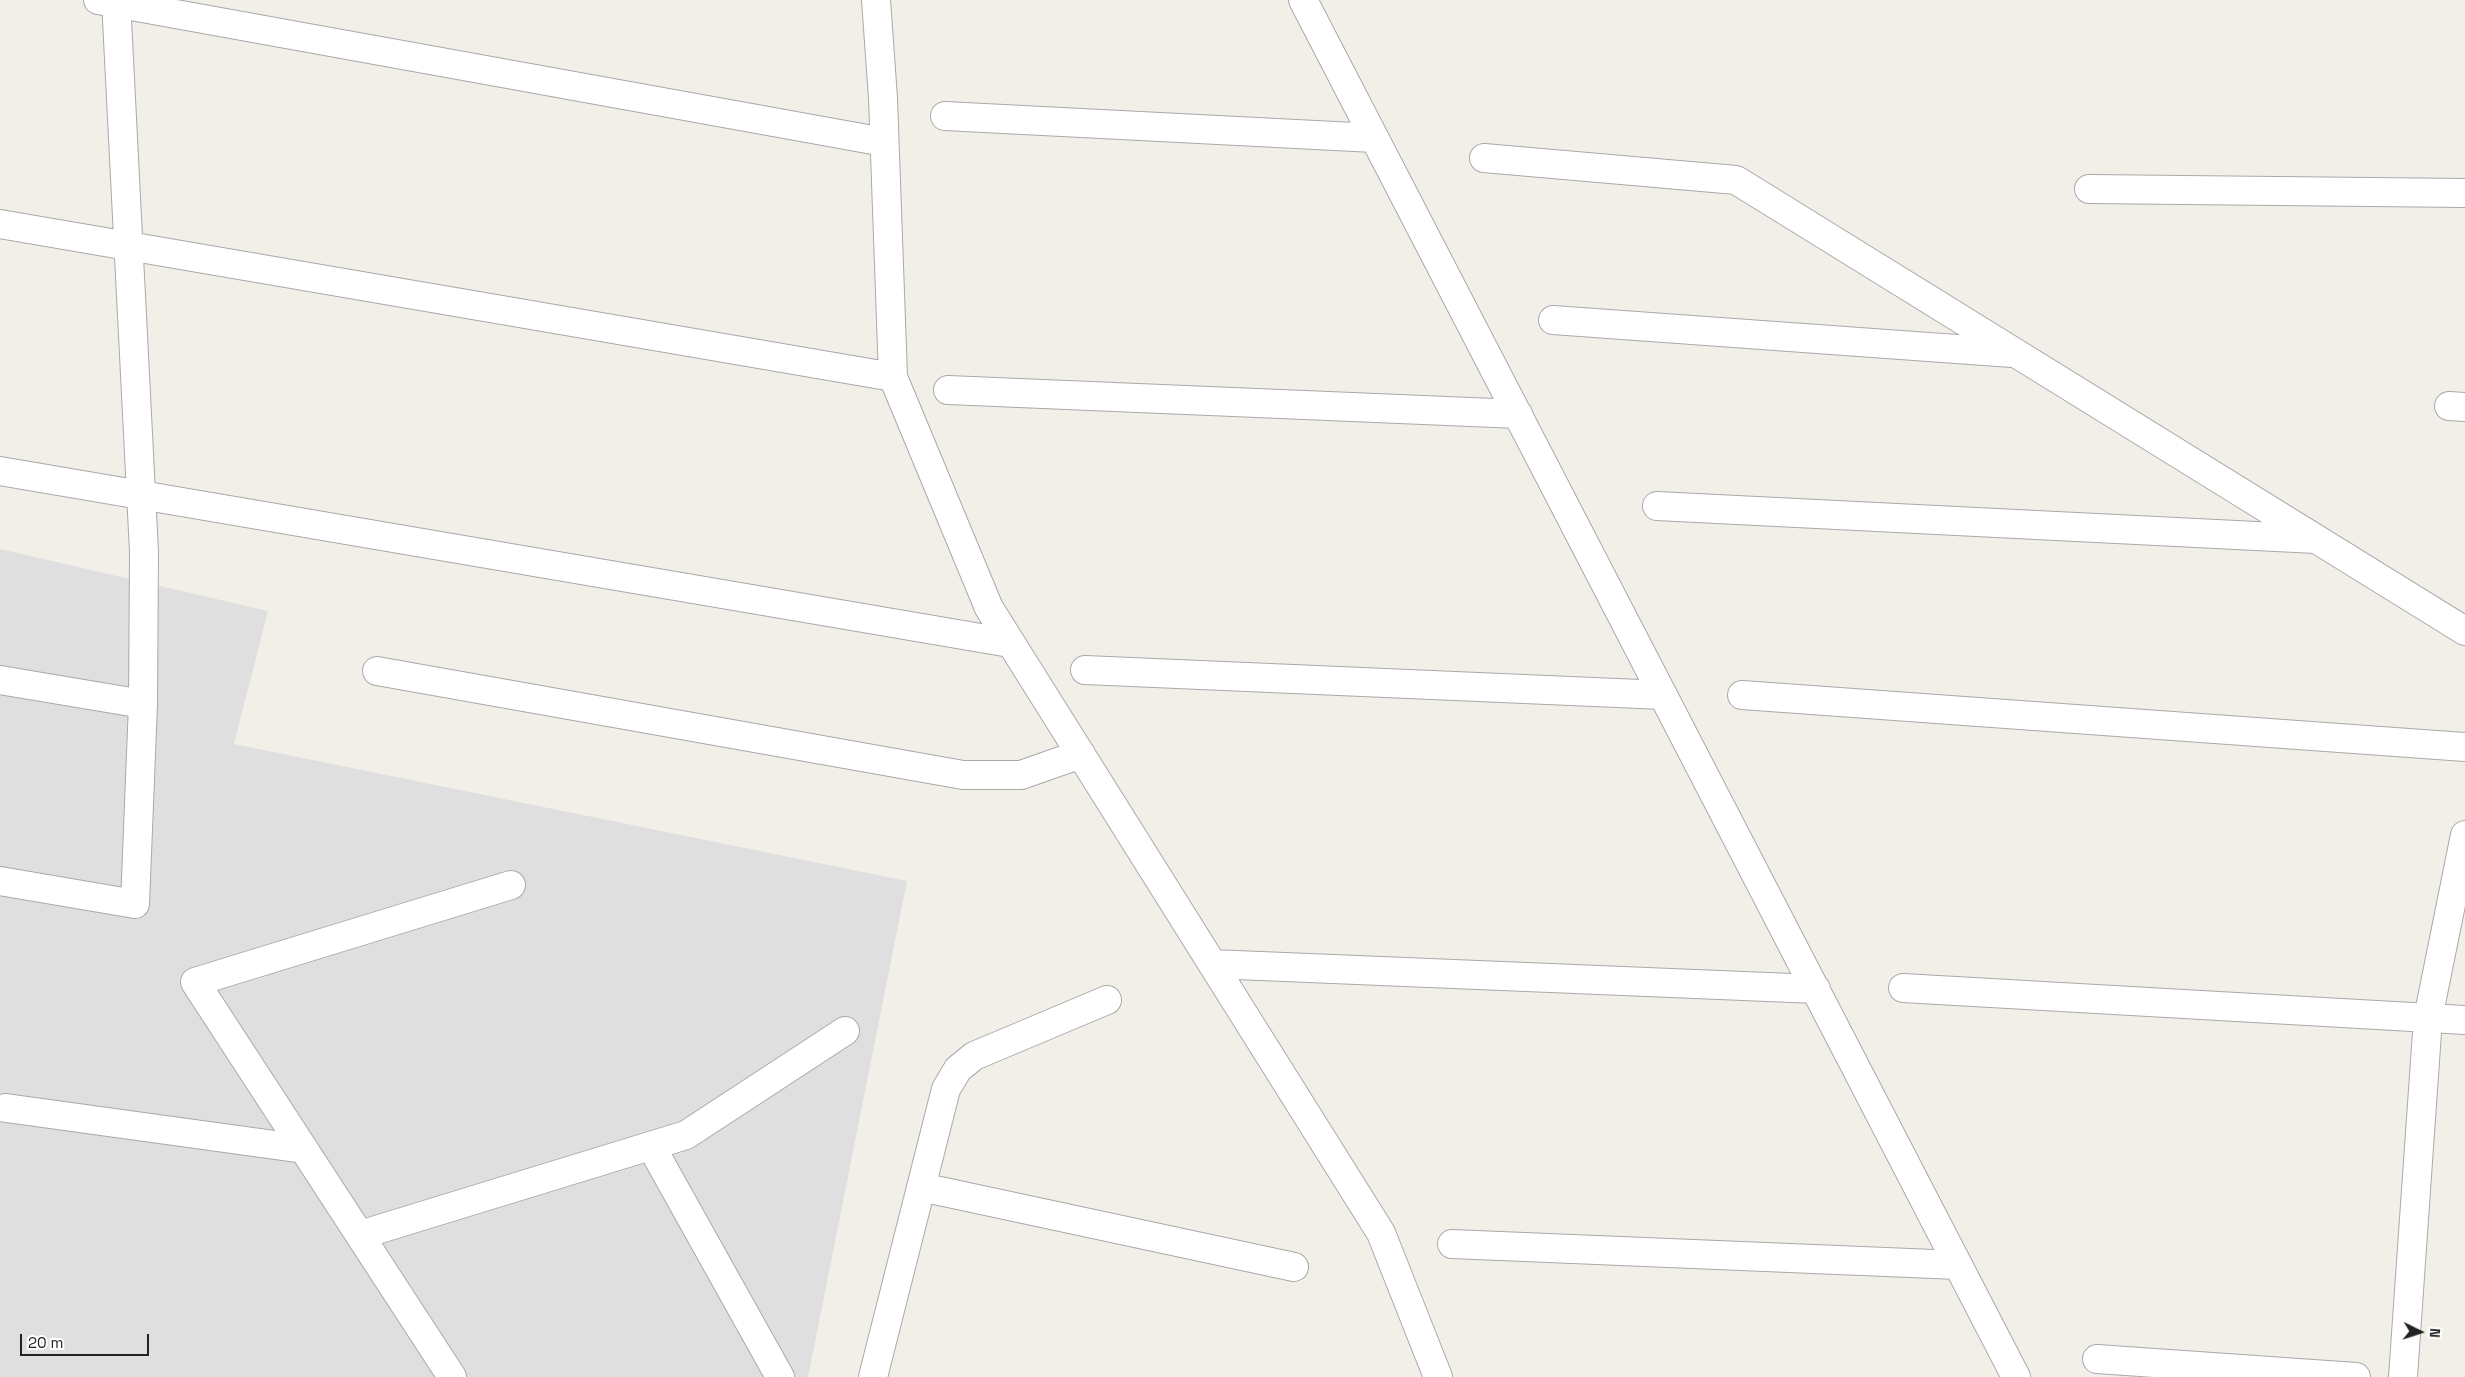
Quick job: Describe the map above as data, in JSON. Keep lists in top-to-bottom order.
{
  "scale_bar": "20 m",
  "north": "right"
}
